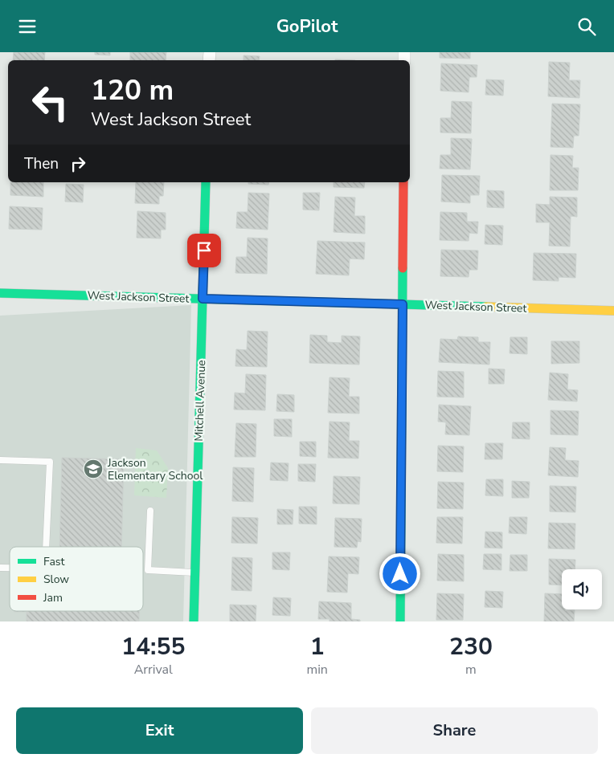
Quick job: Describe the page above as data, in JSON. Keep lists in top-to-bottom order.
{
  "streets": {
    "street": ["West Jackson Street", "Mitchell Avenue"]
  },
  "crossings": [
    ["West Jackson Street", "Mitchell Avenue"]
  ],
  "places": {
    "school or university": ["Jackson Elementary School"]
  },
  "legend": ["Fast", "Slow", "Jam"],
  "page": {
    "header": "GoPilot",
    "turn": ["120 m", "West Jackson Street"],
    "then": "Then",
    "eta": [
      "14:55",
      "Arrival",
      "1",
      "min",
      "230",
      "m"
    ],
    "buttons": ["Exit", "Share"]
  }
}
